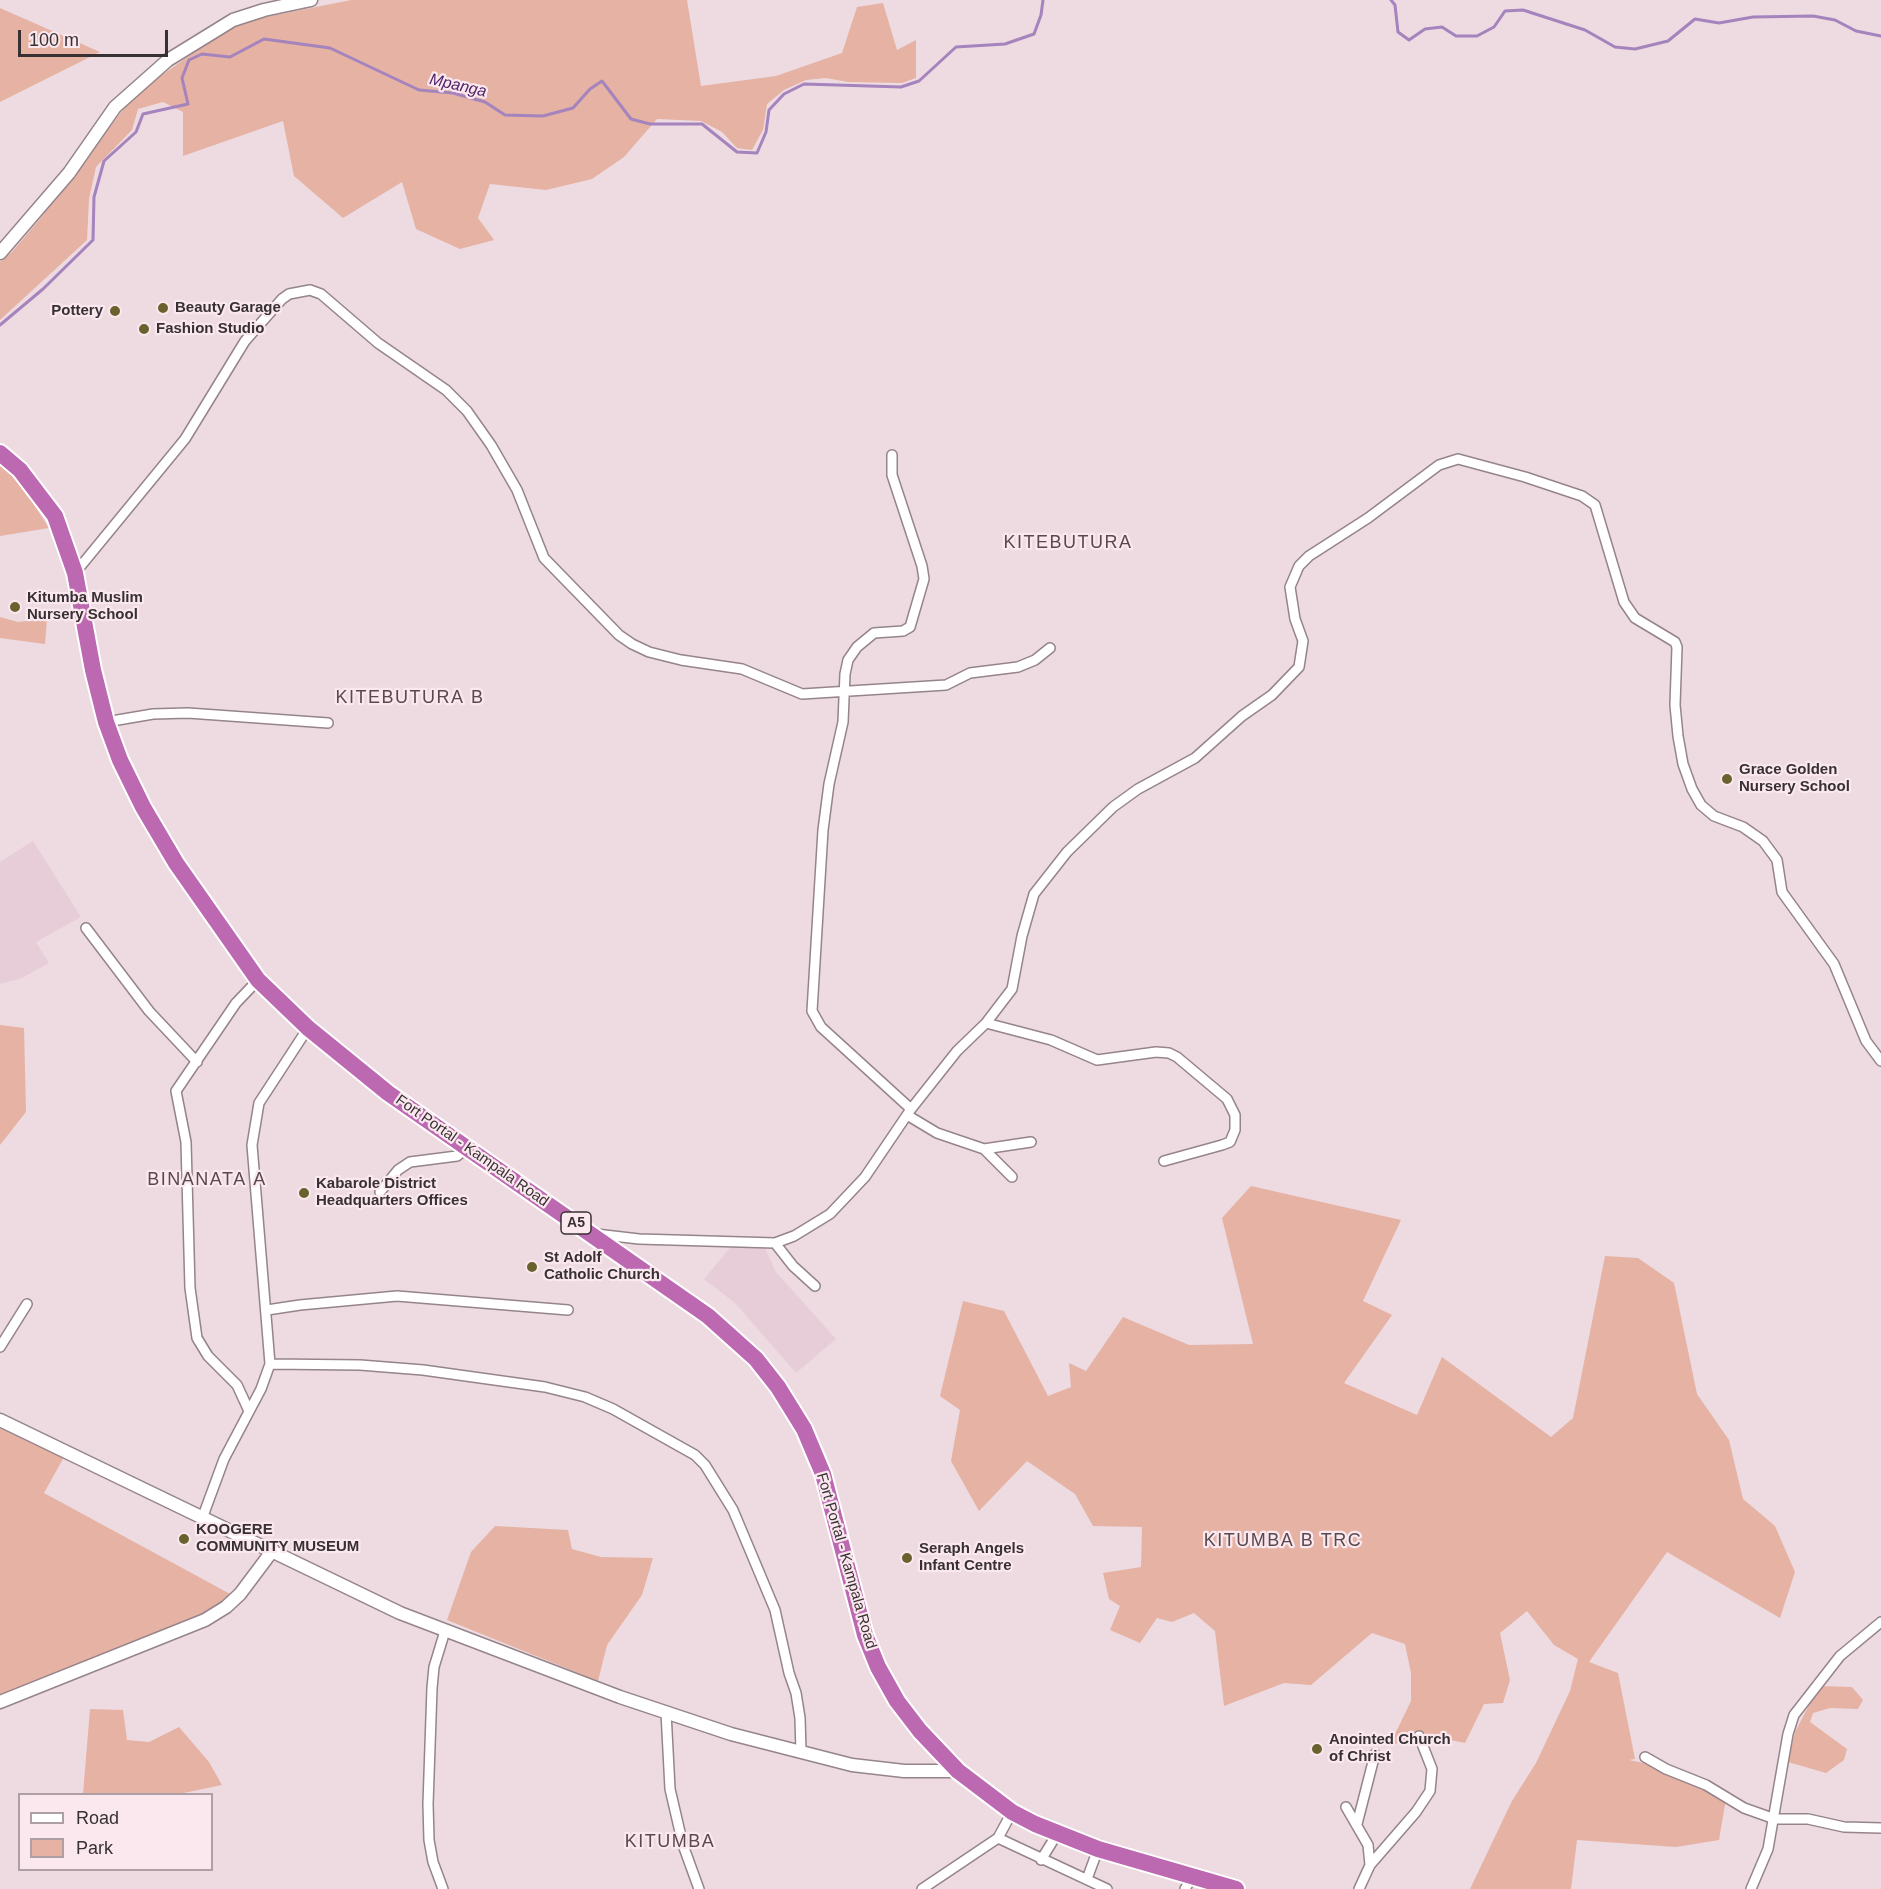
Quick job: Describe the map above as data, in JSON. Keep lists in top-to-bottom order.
{
  "streets": {
    "highway": ["Fort Portal - Kampala Road", "A5"]
  },
  "districts": [
    "KITEBUTURA",
    "KITEBUTURA B",
    "BINANATA A",
    "KITUMBA B TRC",
    "KITUMBA"
  ],
  "water": ["Mpanga"],
  "places": [
    "Beauty Garage",
    "Pottery",
    "Fashion Studio",
    "Kitumba Muslim Nursery School",
    "Grace Golden Nursery School",
    "Kabarole District Headquarters Offices",
    "St Adolf Catholic Church",
    "KOOGERE COMMUNITY MUSEUM",
    "Seraph Angels Infant Centre",
    "Anointed Church of Christ"
  ],
  "legend": ["Road", "Park"],
  "scale_bar": "100 m"
}
